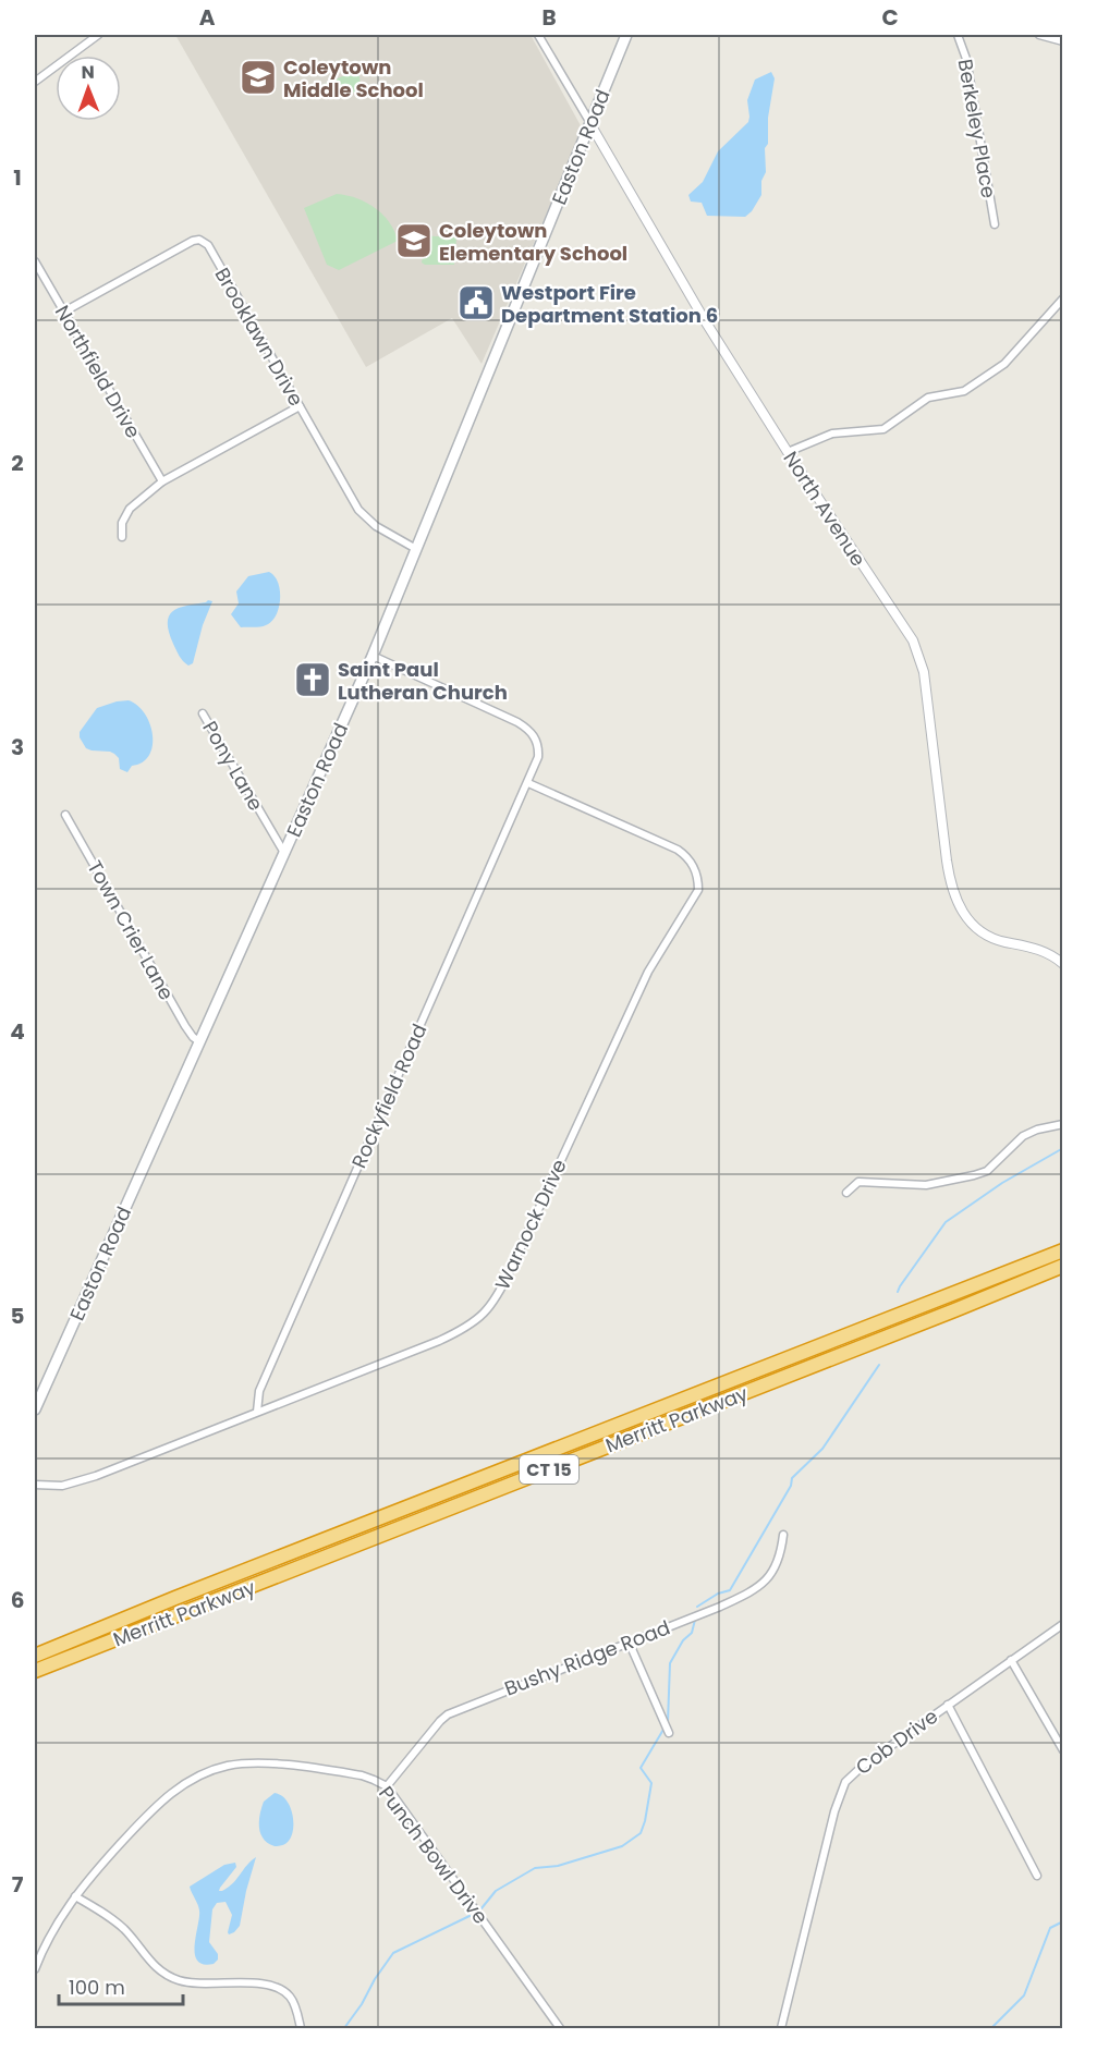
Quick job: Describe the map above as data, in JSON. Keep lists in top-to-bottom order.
{
  "streets": {
    "highway": ["Merritt Parkway", "CT 15"],
    "main road": ["Easton Road"],
    "street": [
      "Berkeley Place",
      "Brooklawn Drive",
      "Northfield Drive",
      "North Avenue",
      "Pony Lane",
      "Town Crier Lane",
      "Rockyfield Road",
      "Warnock Drive",
      "Bushy Ridge Road",
      "Cob Drive",
      "Punch Bowl Drive"
    ]
  },
  "crossings": [
    ["Easton Road", "Brooklawn Drive"],
    ["Easton Road", "North Avenue"],
    ["Easton Road", "Pony Lane"],
    ["Easton Road", "Town Crier Lane"],
    ["Easton Road", "Rockyfield Road"],
    ["Brooklawn Drive", "Northfield Drive"],
    ["Rockyfield Road", "Warnock Drive"],
    ["Bushy Ridge Road", "Punch Bowl Drive"]
  ],
  "places": {
    "school or university": ["Coleytown Middle School", "Coleytown Elementary School"],
    "public building": ["Westport Fire Department Station 6"],
    "church": ["Saint Paul Lutheran Church"]
  },
  "scale_bar": "100 m",
  "north": "top",
  "grid": {
    "columns": ["A", "B", "C"],
    "rows": [
      "1",
      "2",
      "3",
      "4",
      "5",
      "6",
      "7"
    ]
  }
}
